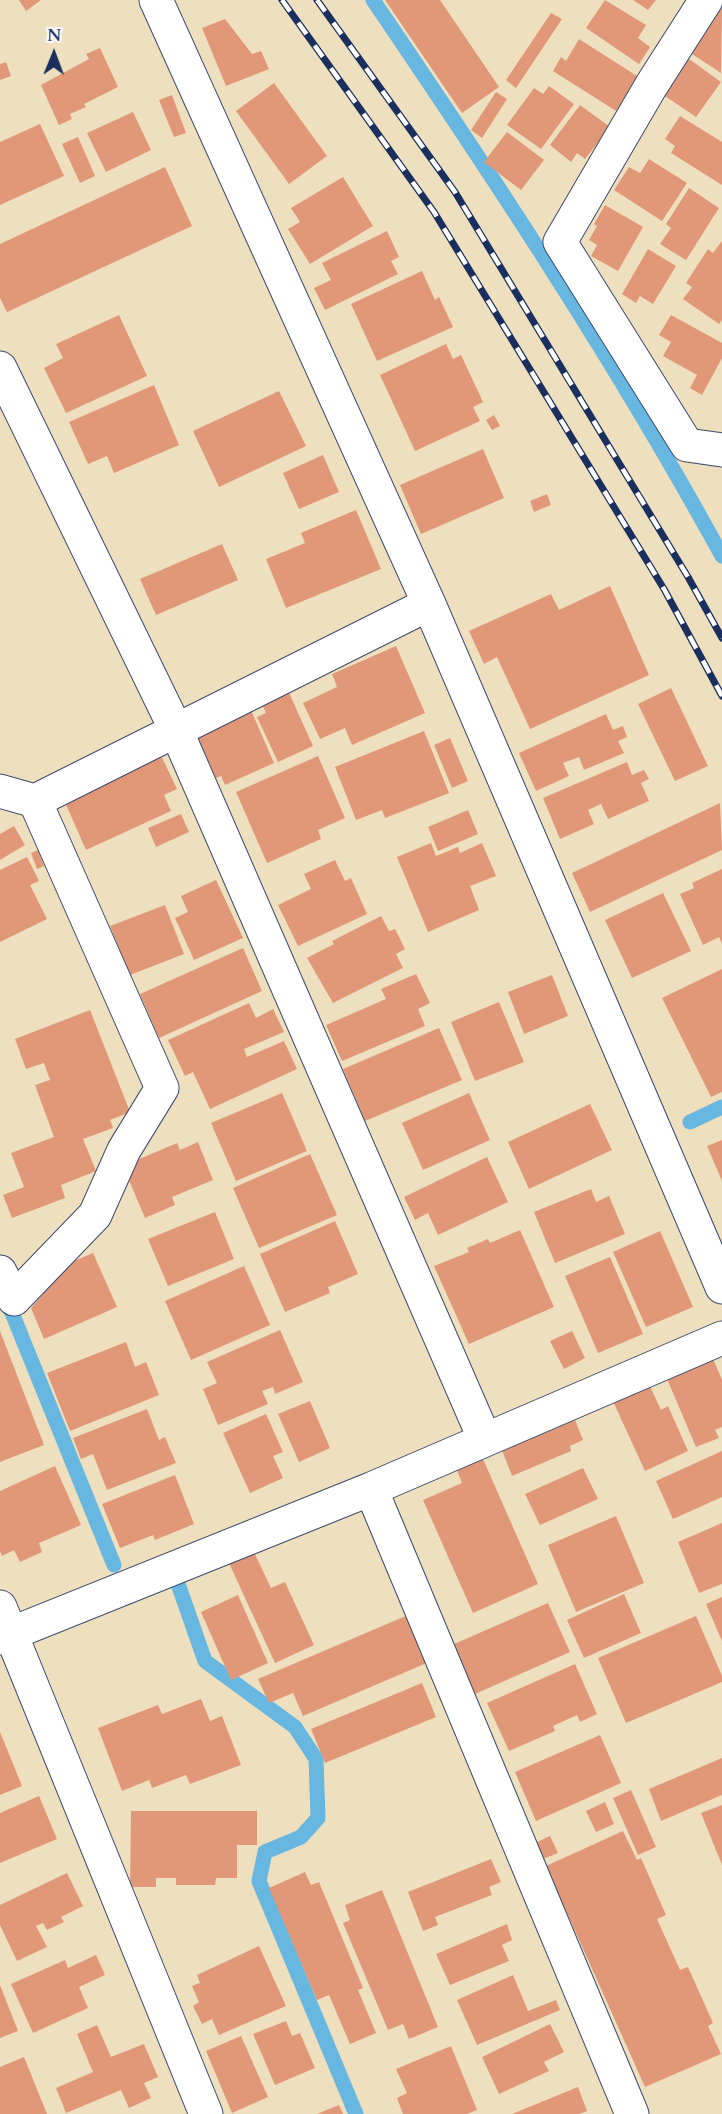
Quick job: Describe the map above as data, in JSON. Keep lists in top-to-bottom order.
{
  "north": "top"
}
